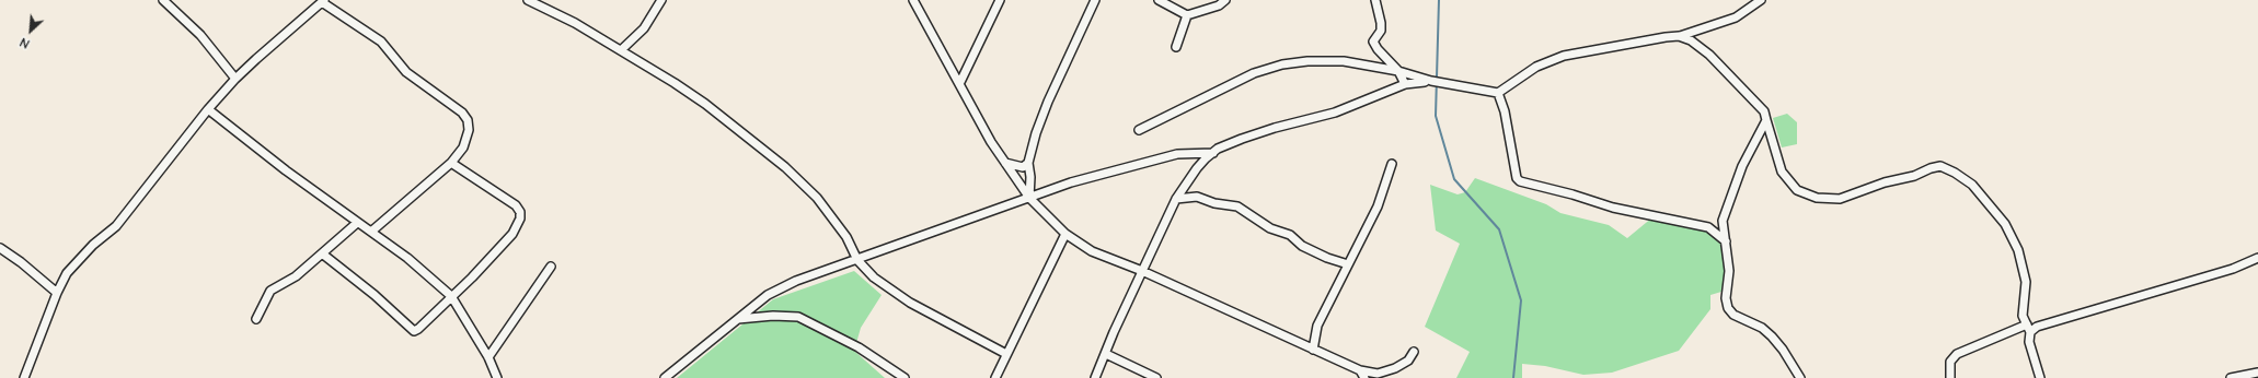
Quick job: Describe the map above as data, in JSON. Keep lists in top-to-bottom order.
{
  "north": "bottom left"
}
